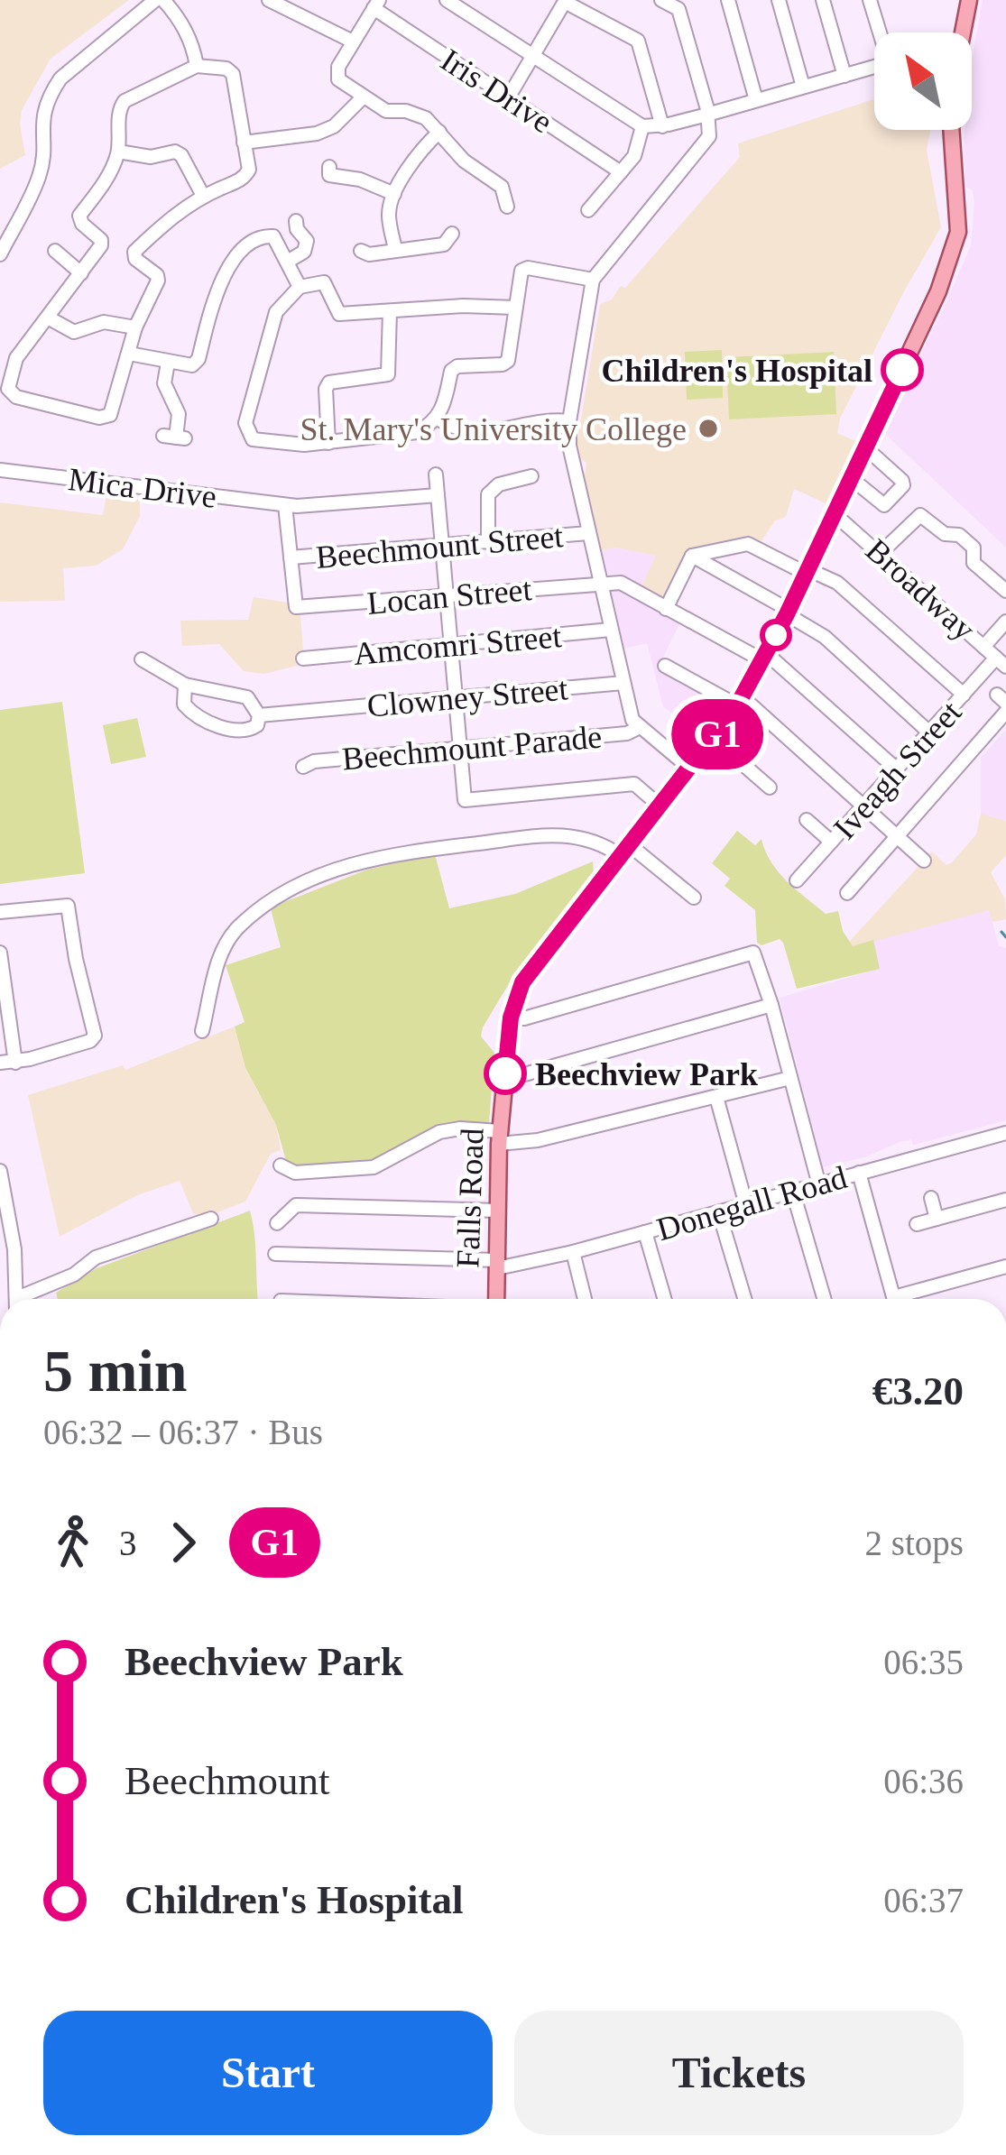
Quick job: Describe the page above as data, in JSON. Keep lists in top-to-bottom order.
{
  "streets": {
    "main road": ["Falls Road"],
    "street": [
      "Iris Drive",
      "Mica Drive",
      "Beechmount Street",
      "Broadway",
      "Locan Street",
      "Amcomri Street",
      "Clowney Street",
      "Beechmount Parade",
      "Iveagh Street",
      "Donegall Road"
    ]
  },
  "crossings": [
    ["Beechmount Street", "Locan Street"],
    ["Broadway", "Iveagh Street"],
    ["Broadway", "Falls Road"],
    ["Falls Road", "Donegall Road"]
  ],
  "places": ["Children's Hospital", "St. Mary's University College", "Beechview Park"],
  "lines": ["bus line G1"],
  "north": "top left",
  "page": {
    "on_map": "G1",
    "heading": ["5 min", "06:32 – 06:37 · Bus", "€3.20"],
    "legs": ["3", "G1", "2 stops"],
    "list": [
      {
        "name": "Beechview Park",
        "value": "06:35"
      },
      {
        "name": "Beechmount",
        "value": "06:36"
      },
      {
        "name": "Children's Hospital",
        "value": "06:37"
      }
    ],
    "buttons": ["Start", "Tickets"]
  }
}
